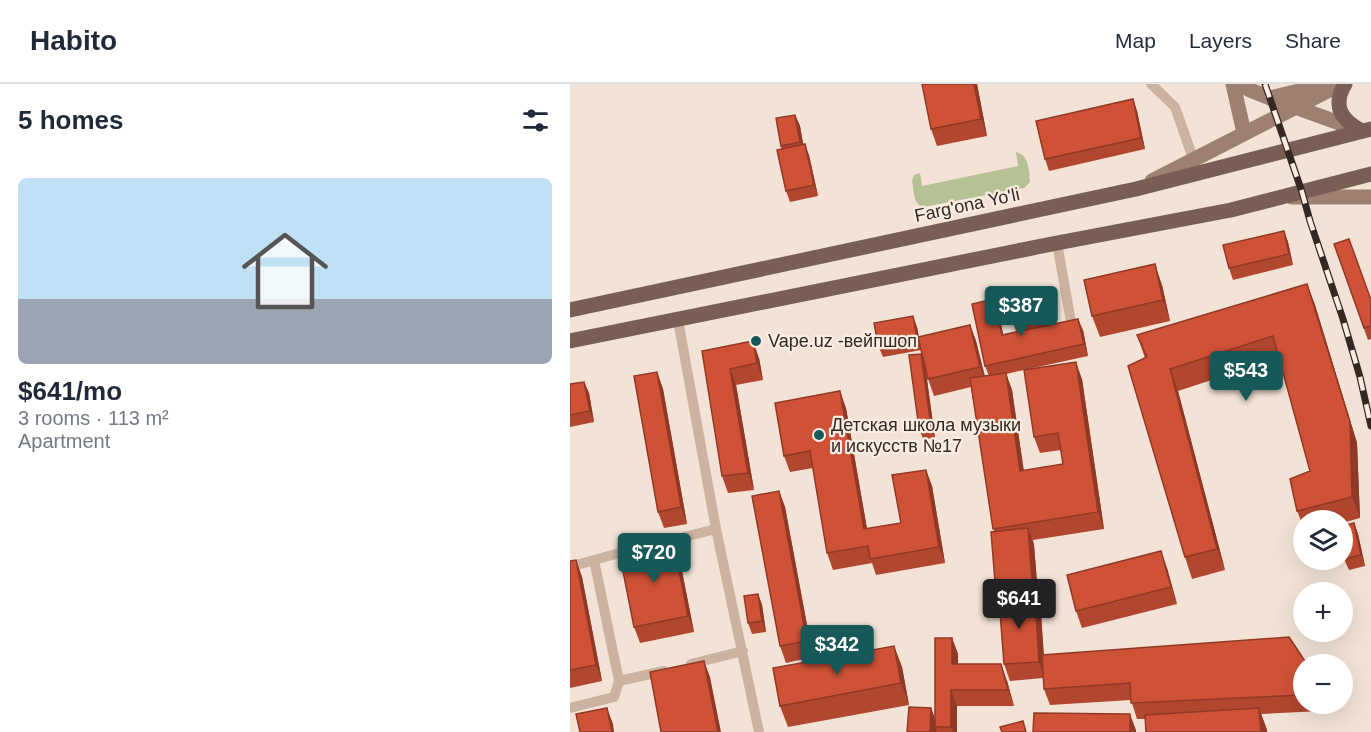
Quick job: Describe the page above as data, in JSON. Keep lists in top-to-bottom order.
{
  "streets": {
    "main road": ["Farg'ona Yo'li"]
  },
  "places": ["Vape.uz -вейпшоп", "Детская школа музыки и искусств №17"],
  "page": {
    "header": "Habito",
    "nav": ["Map", "Layers", "Share"],
    "heading": "5 homes",
    "list": [
      {
        "name": "$641/mo",
        "note": "3 rooms · 113 m² · Apartment"
      }
    ],
    "price": [
      "$387",
      "$543",
      "$720",
      "$641",
      "$342"
    ],
    "map_buttons": ["+", "−"]
  }
}
